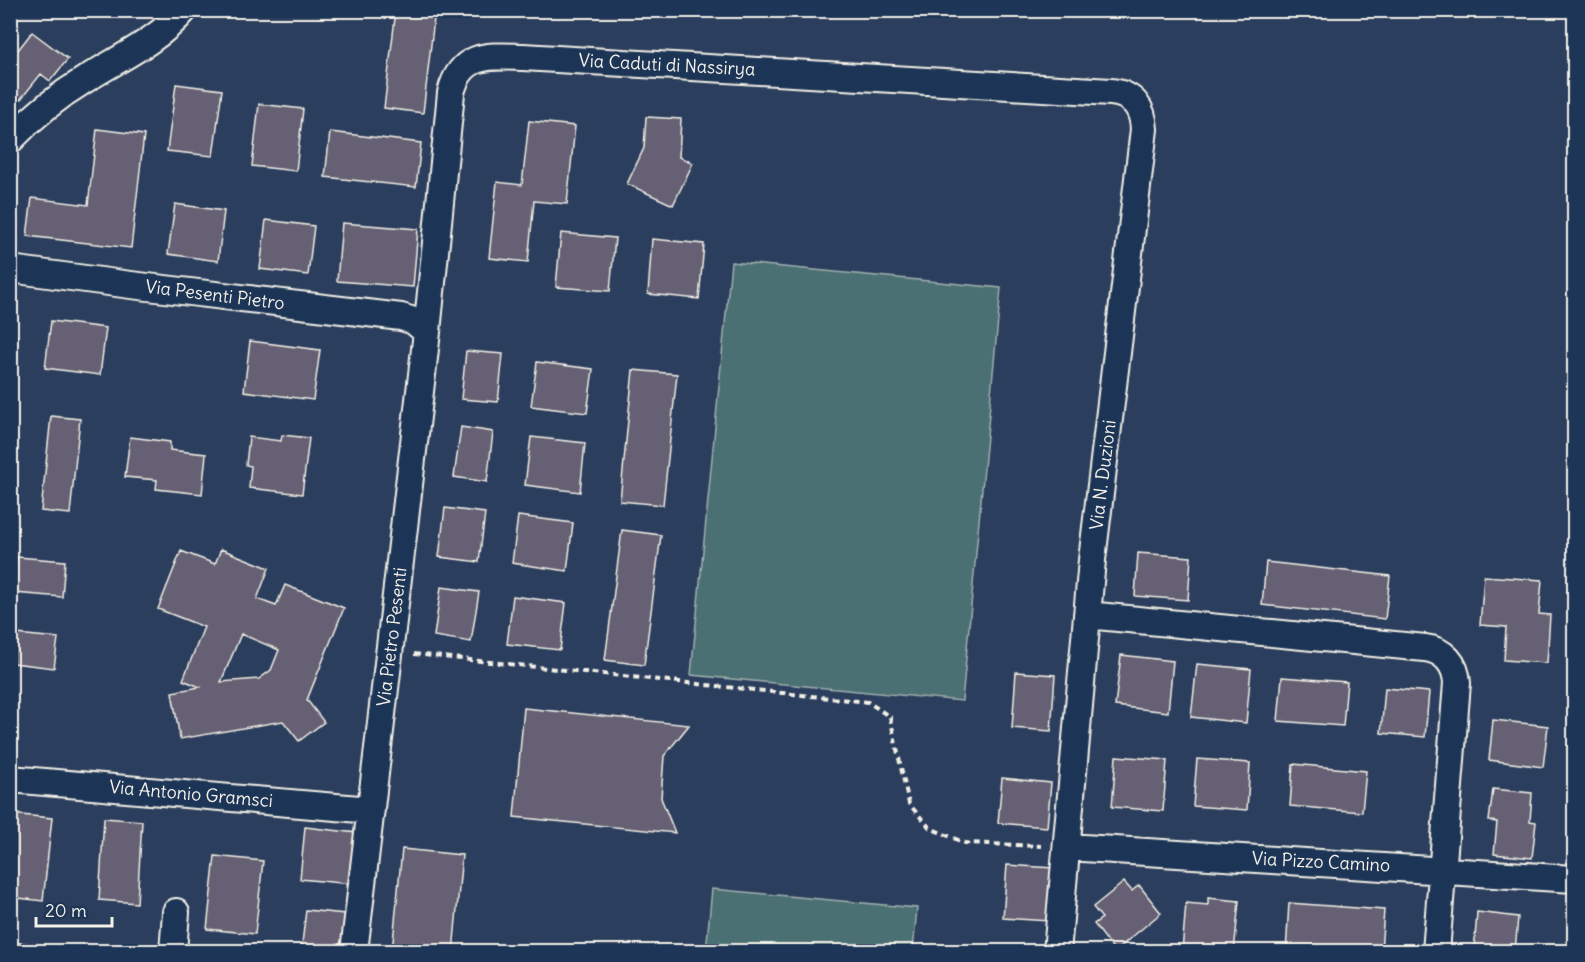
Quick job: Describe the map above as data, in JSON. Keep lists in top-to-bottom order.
{
  "streets": {
    "street": [
      "Via Caduti di Nassirya",
      "Via Pesenti Pietro",
      "Via N. Duzioni",
      "Via Pietro Pesenti",
      "Via Antonio Gramsci",
      "Via Pizzo Camino"
    ]
  },
  "crossings": [
    ["Via Caduti di Nassirya", "Via Pesenti Pietro"],
    ["Via Caduti di Nassirya", "Via N. Duzioni"],
    ["Via Caduti di Nassirya", "Via Pietro Pesenti"],
    ["Via Pesenti Pietro", "Via Pietro Pesenti"],
    ["Via N. Duzioni", "Via Pizzo Camino"],
    ["Via Pietro Pesenti", "Via Antonio Gramsci"]
  ],
  "scale_bar": "20 m"
}
